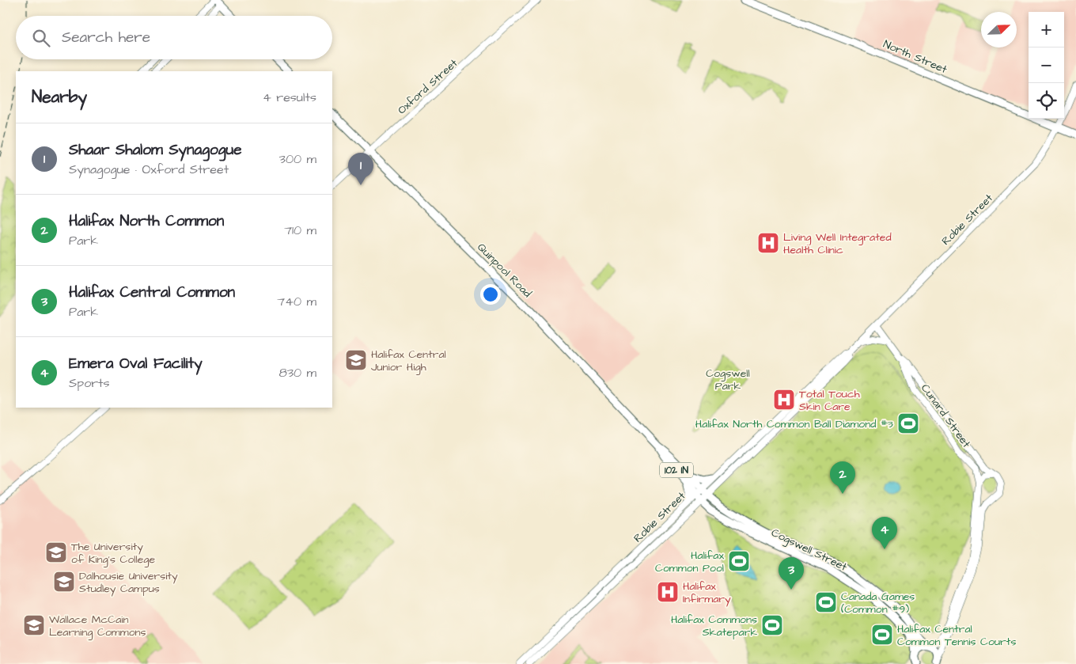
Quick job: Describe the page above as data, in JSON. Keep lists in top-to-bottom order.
{
  "streets": {
    "main road": [
      "North Street",
      "Oxford Street",
      "Robie Street",
      "Quinpool Road",
      "Cunard Street",
      "102 IN",
      "Cogswell Street"
    ]
  },
  "crossings": [
    ["North Street", "Robie Street"],
    ["Oxford Street", "Quinpool Road"],
    ["Robie Street", "Quinpool Road"],
    ["Robie Street", "Cunard Street"],
    ["Robie Street", "Cogswell Street"],
    ["Quinpool Road", "Cogswell Street"]
  ],
  "parks": ["Cogswell Park"],
  "places": {
    "hospital": ["Living Well Integrated Health Clinic", "Total Touch Skin Care", "Halifax Infirmary"],
    "school or university": [
      "Halifax Central Junior High",
      "The University of King's College",
      "Dalhousie University Studley Campus",
      "Wallace McCain Learning Commons"
    ],
    "sports": [
      "Halifax North Common Ball Diamond #3",
      "Halifax Common Pool",
      "Canada Games (Common #9)",
      "Halifax Commons Skatepark",
      "Halifax Central Common Tennis Courts"
    ]
  },
  "north": "top right",
  "page": {
    "map_buttons": ["+", "−"],
    "search": "Search here",
    "heading": ["Nearby", "4 results"],
    "list": [
      {
        "mark": "1",
        "name": "Shaar Shalom Synagogue",
        "note": "Synagogue · Oxford Street",
        "value": "300 m"
      },
      {
        "mark": "2",
        "name": "Halifax North Common",
        "note": "Park",
        "value": "710 m"
      },
      {
        "mark": "3",
        "name": "Halifax Central Common",
        "note": "Park",
        "value": "740 m"
      },
      {
        "mark": "4",
        "name": "Emera Oval Facility",
        "note": "Sports",
        "value": "830 m"
      }
    ],
    "pins": [
      "1",
      "2",
      "4",
      "3"
    ]
  }
}
